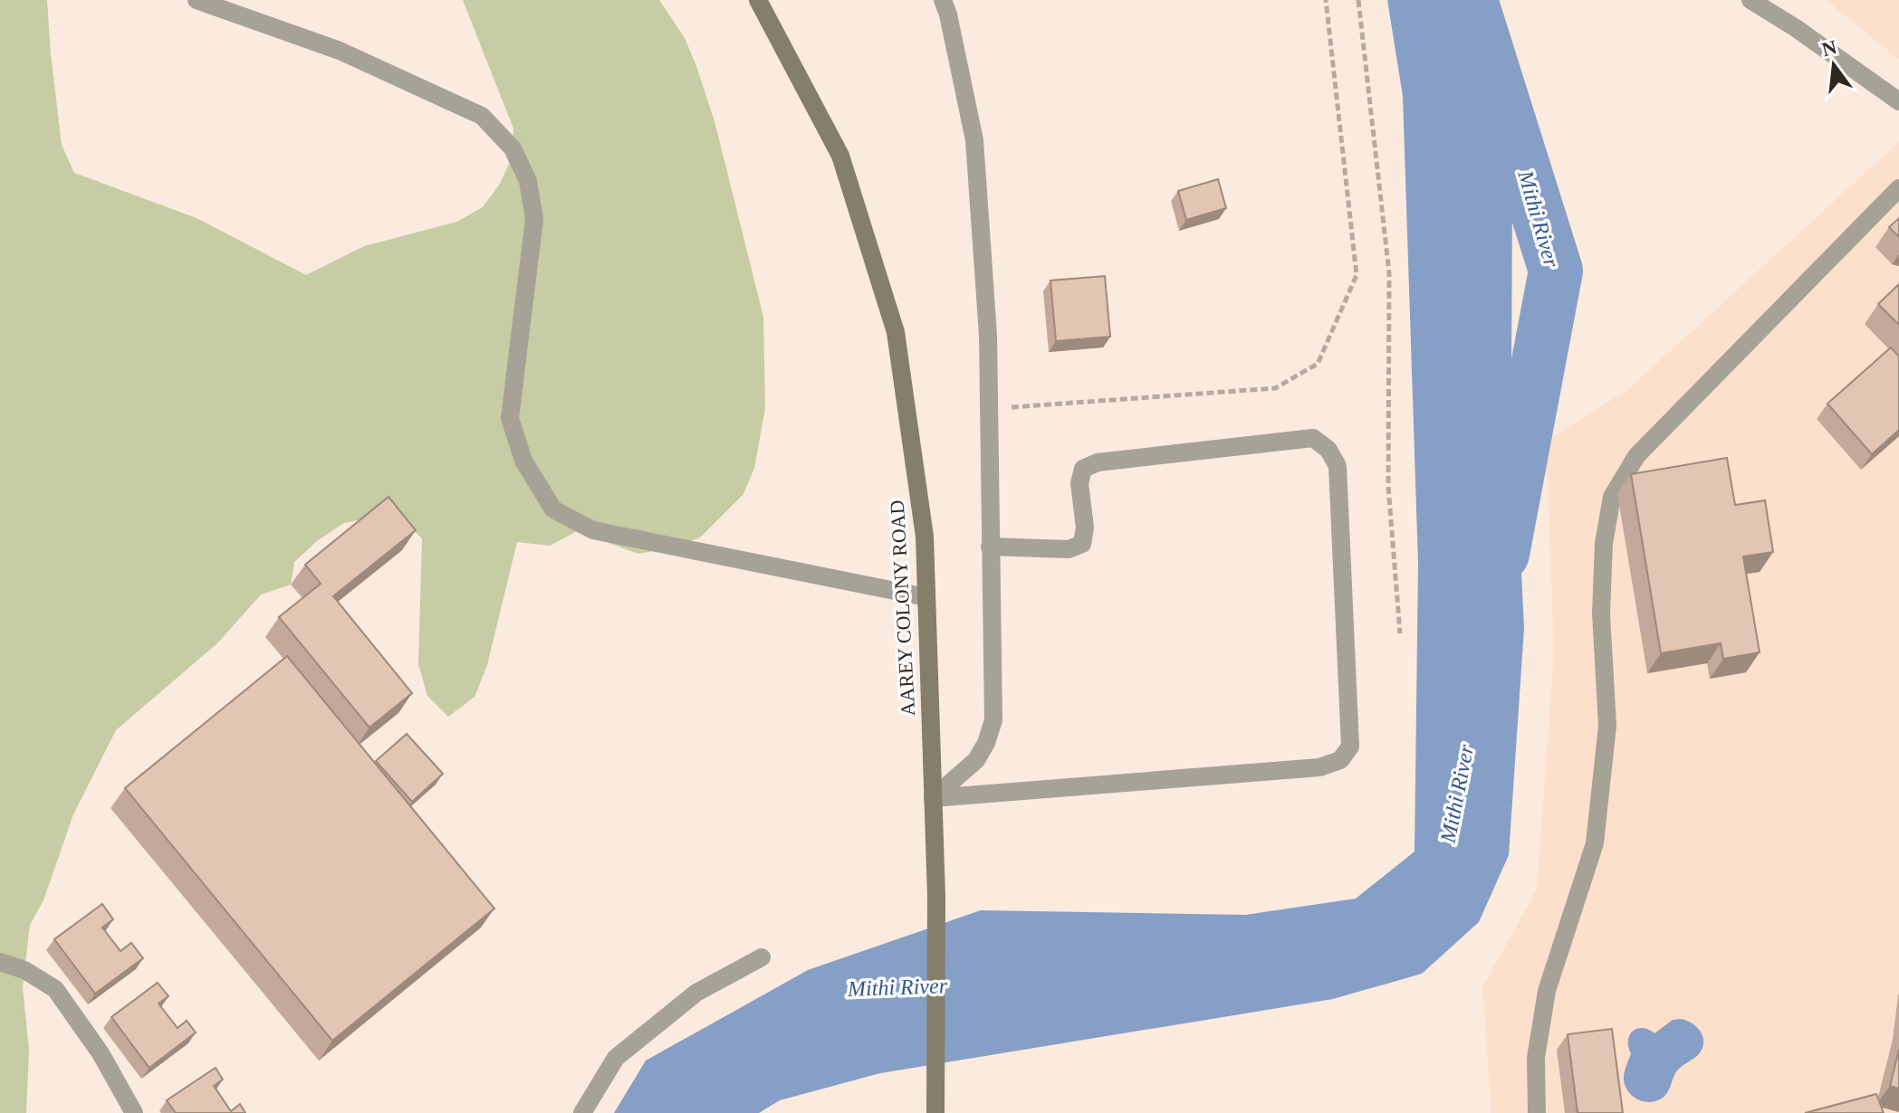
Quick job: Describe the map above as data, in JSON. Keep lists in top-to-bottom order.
{
  "streets": {
    "main road": ["AAREY COLONY ROAD"]
  },
  "water": ["Mithi River"],
  "north": "top"
}
